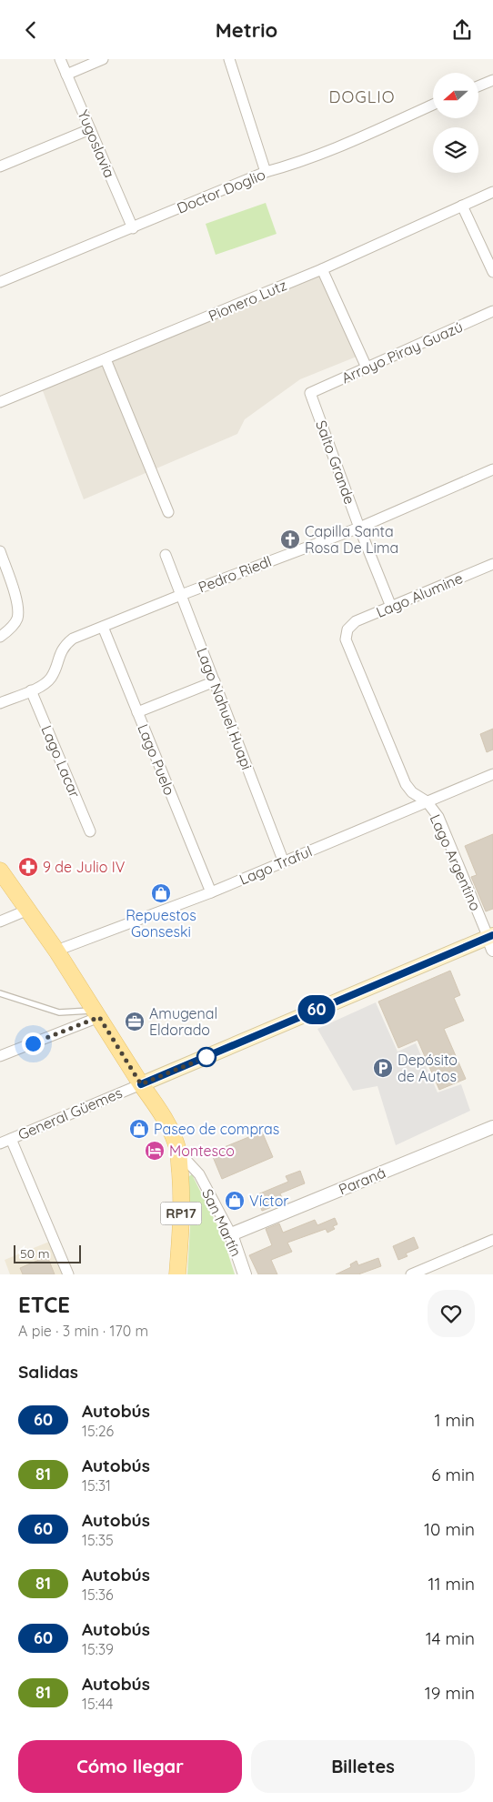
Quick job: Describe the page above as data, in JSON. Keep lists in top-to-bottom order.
{
  "streets": {
    "main road": ["RP17"],
    "street": [
      "Yugoslavia",
      "Doctor Doglio",
      "Pionero Lutz",
      "Arroyo Piray Guazú",
      "Salto Grande",
      "Pedro Riedl",
      "Lago Alumine",
      "Lago Nahuel Huapi",
      "Lago Puelo",
      "Lago Lacar",
      "Lago Argentino",
      "Lago Traful",
      "General Güemes",
      "Paraná",
      "San Martín"
    ]
  },
  "crossings": [
    ["Yugoslavia", "Doctor Doglio"],
    ["Arroyo Piray Guazú", "Salto Grande"],
    ["Salto Grande", "Pedro Riedl"],
    ["Salto Grande", "Lago Alumine"],
    ["Pedro Riedl", "Lago Nahuel Huapi"],
    ["Pedro Riedl", "Lago Puelo"],
    ["Pedro Riedl", "Lago Lacar"],
    ["Lago Alumine", "Lago Argentino"],
    ["Lago Alumine", "Lago Traful"],
    ["Lago Nahuel Huapi", "Lago Traful"],
    ["Lago Puelo", "Lago Traful"],
    ["Lago Argentino", "Lago Traful"],
    ["Lago Traful", "RP17"],
    ["General Güemes", "RP17"],
    ["Paraná", "San Martín"],
    ["RP17", "San Martín"]
  ],
  "districts": ["DOGLIO"],
  "places": {
    "church": ["Capilla Santa Rosa De Lima"],
    "pharmacy": ["9 de Julio IV"],
    "shop": ["Repuestos Gonseski", "Paseo de compras", "Víctor"],
    "office": ["Amugenal Eldorado"],
    "parking": ["Depósito de Autos"],
    "hotel": ["Montesco"]
  },
  "lines": ["bus line 60"],
  "scale_bar": "50 m",
  "north": "left",
  "page": {
    "header": "Metrio",
    "on_map": "60",
    "scale": "50 m",
    "heading": [
      ["ETCE", "A pie · 3 min · 170 m"],
      "Salidas"
    ],
    "list": [
      {
        "mark": "60",
        "name": "Autobús",
        "note": "15:26",
        "value": "1 min"
      },
      {
        "mark": "81",
        "name": "Autobús",
        "note": "15:31",
        "value": "6 min"
      },
      {
        "mark": "60",
        "name": "Autobús",
        "note": "15:35",
        "value": "10 min"
      },
      {
        "mark": "81",
        "name": "Autobús",
        "note": "15:36",
        "value": "11 min"
      },
      {
        "mark": "60",
        "name": "Autobús",
        "note": "15:39",
        "value": "14 min"
      },
      {
        "mark": "81",
        "name": "Autobús",
        "note": "15:44",
        "value": "19 min"
      }
    ],
    "buttons": ["Cómo llegar", "Billetes"]
  }
}
